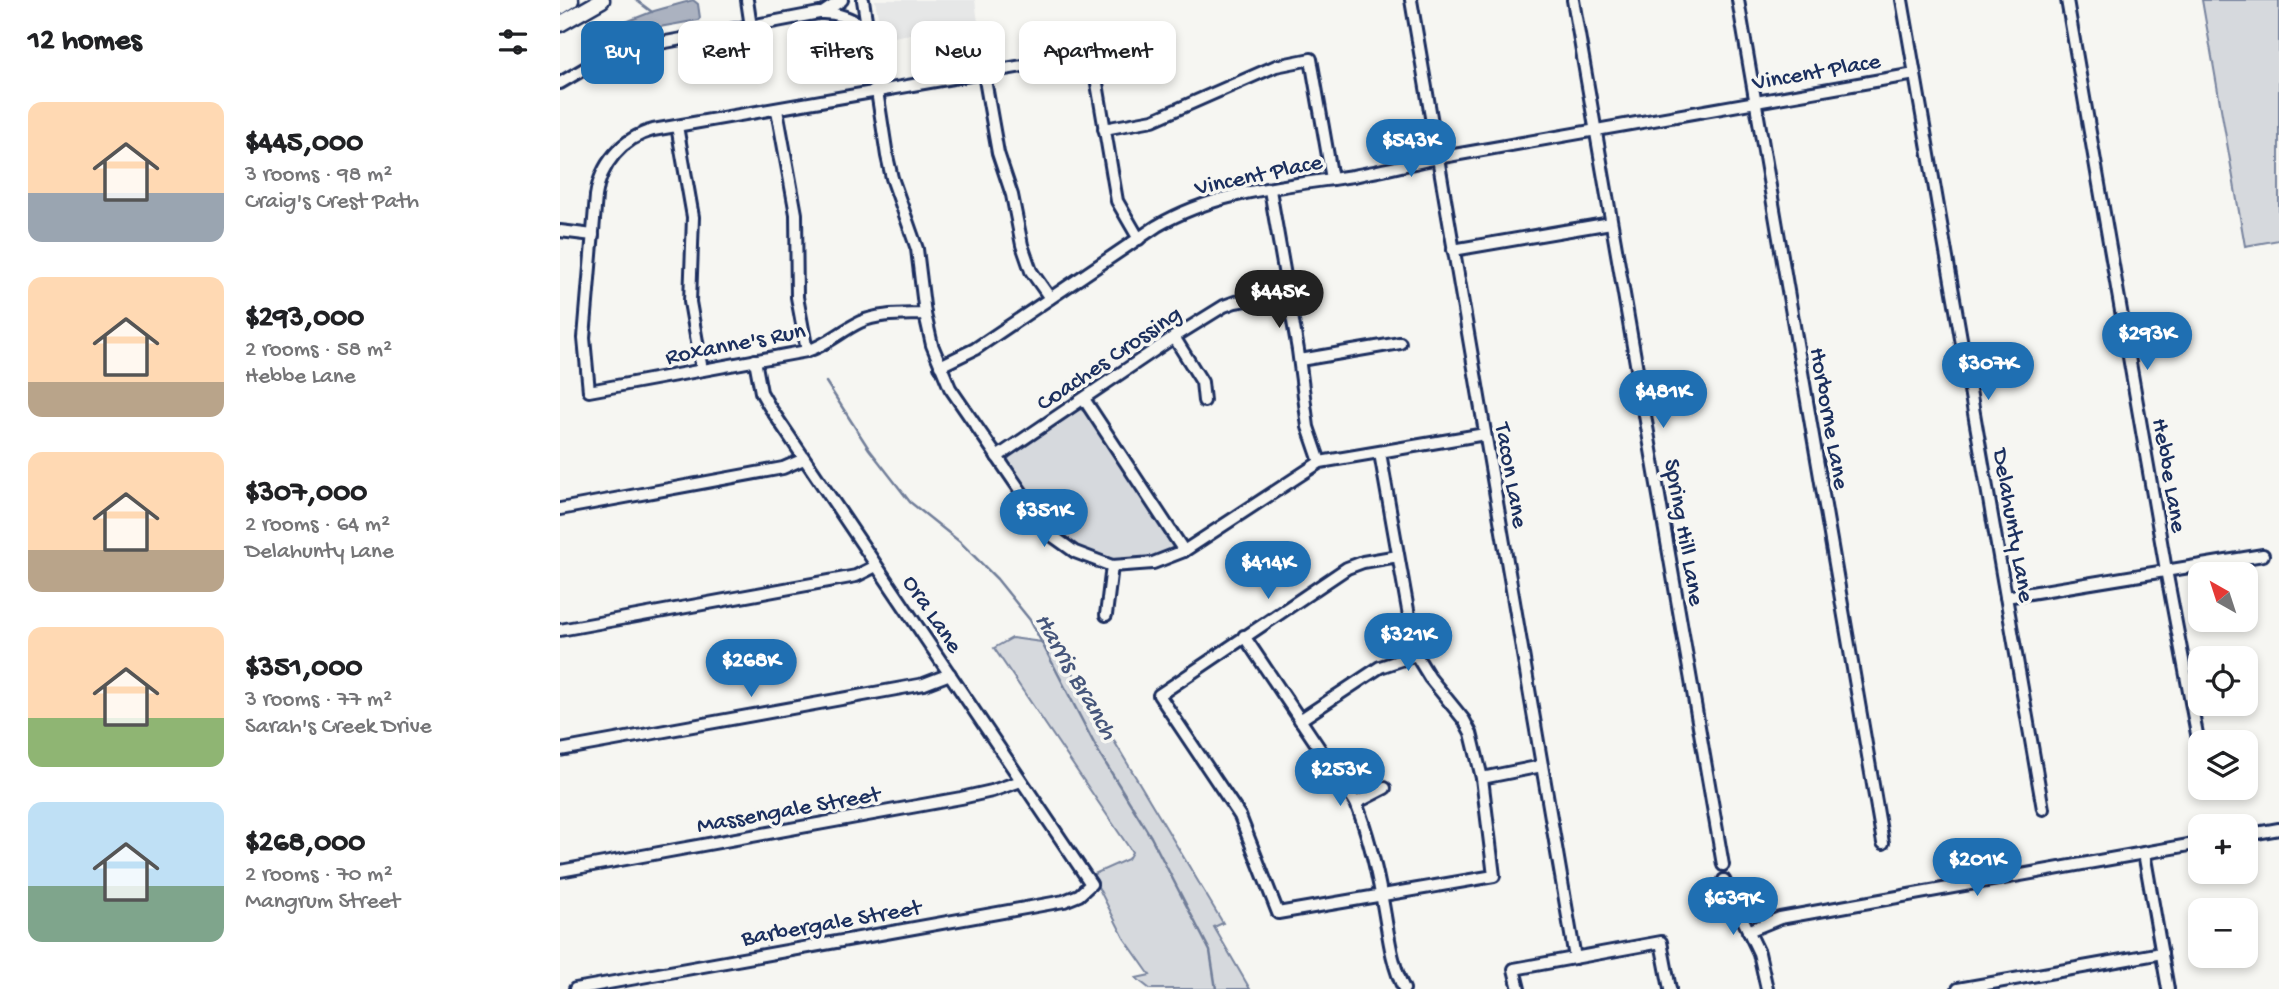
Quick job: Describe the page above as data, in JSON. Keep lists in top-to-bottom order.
{
  "streets": {
    "street": [
      "Vincent Place",
      "Roxanne's Run",
      "Coaches Crossing",
      "Horborne Lane",
      "Tacon Lane",
      "Hebbe Lane",
      "Delahunty Lane",
      "Spring Hill Lane",
      "Ora Lane",
      "Massengale Street",
      "Barbergale Street"
    ]
  },
  "crossings": [
    ["Vincent Place", "Horborne Lane"],
    ["Vincent Place", "Tacon Lane"],
    ["Vincent Place", "Delahunty Lane"],
    ["Vincent Place", "Spring Hill Lane"],
    ["Roxanne's Run", "Ora Lane"],
    ["Ora Lane", "Massengale Street"],
    ["Ora Lane", "Barbergale Street"]
  ],
  "water": ["Harris Branch"],
  "north": "top left",
  "page": {
    "heading": "12 homes",
    "chip": [
      "Buy",
      "Rent",
      "Filters",
      "New",
      "Apartment"
    ],
    "list": [
      {
        "name": "$445,000",
        "note": "3 rooms · 98 m² · Craig's Crest Path"
      },
      {
        "name": "$293,000",
        "note": "2 rooms · 58 m² · Hebbe Lane"
      },
      {
        "name": "$307,000",
        "note": "2 rooms · 64 m² · Delahunty Lane"
      },
      {
        "name": "$351,000",
        "note": "3 rooms · 77 m² · Sarah's Creek Drive"
      },
      {
        "name": "$268,000",
        "note": "2 rooms · 70 m² · Mangrum Street"
      }
    ],
    "price": [
      "$543K",
      "$445K",
      "$293K",
      "$307K",
      "$481K",
      "$351K",
      "$414K",
      "$321K",
      "$268K",
      "$253K",
      "$201K",
      "$639K"
    ],
    "map_buttons": ["+", "−"]
  }
}
